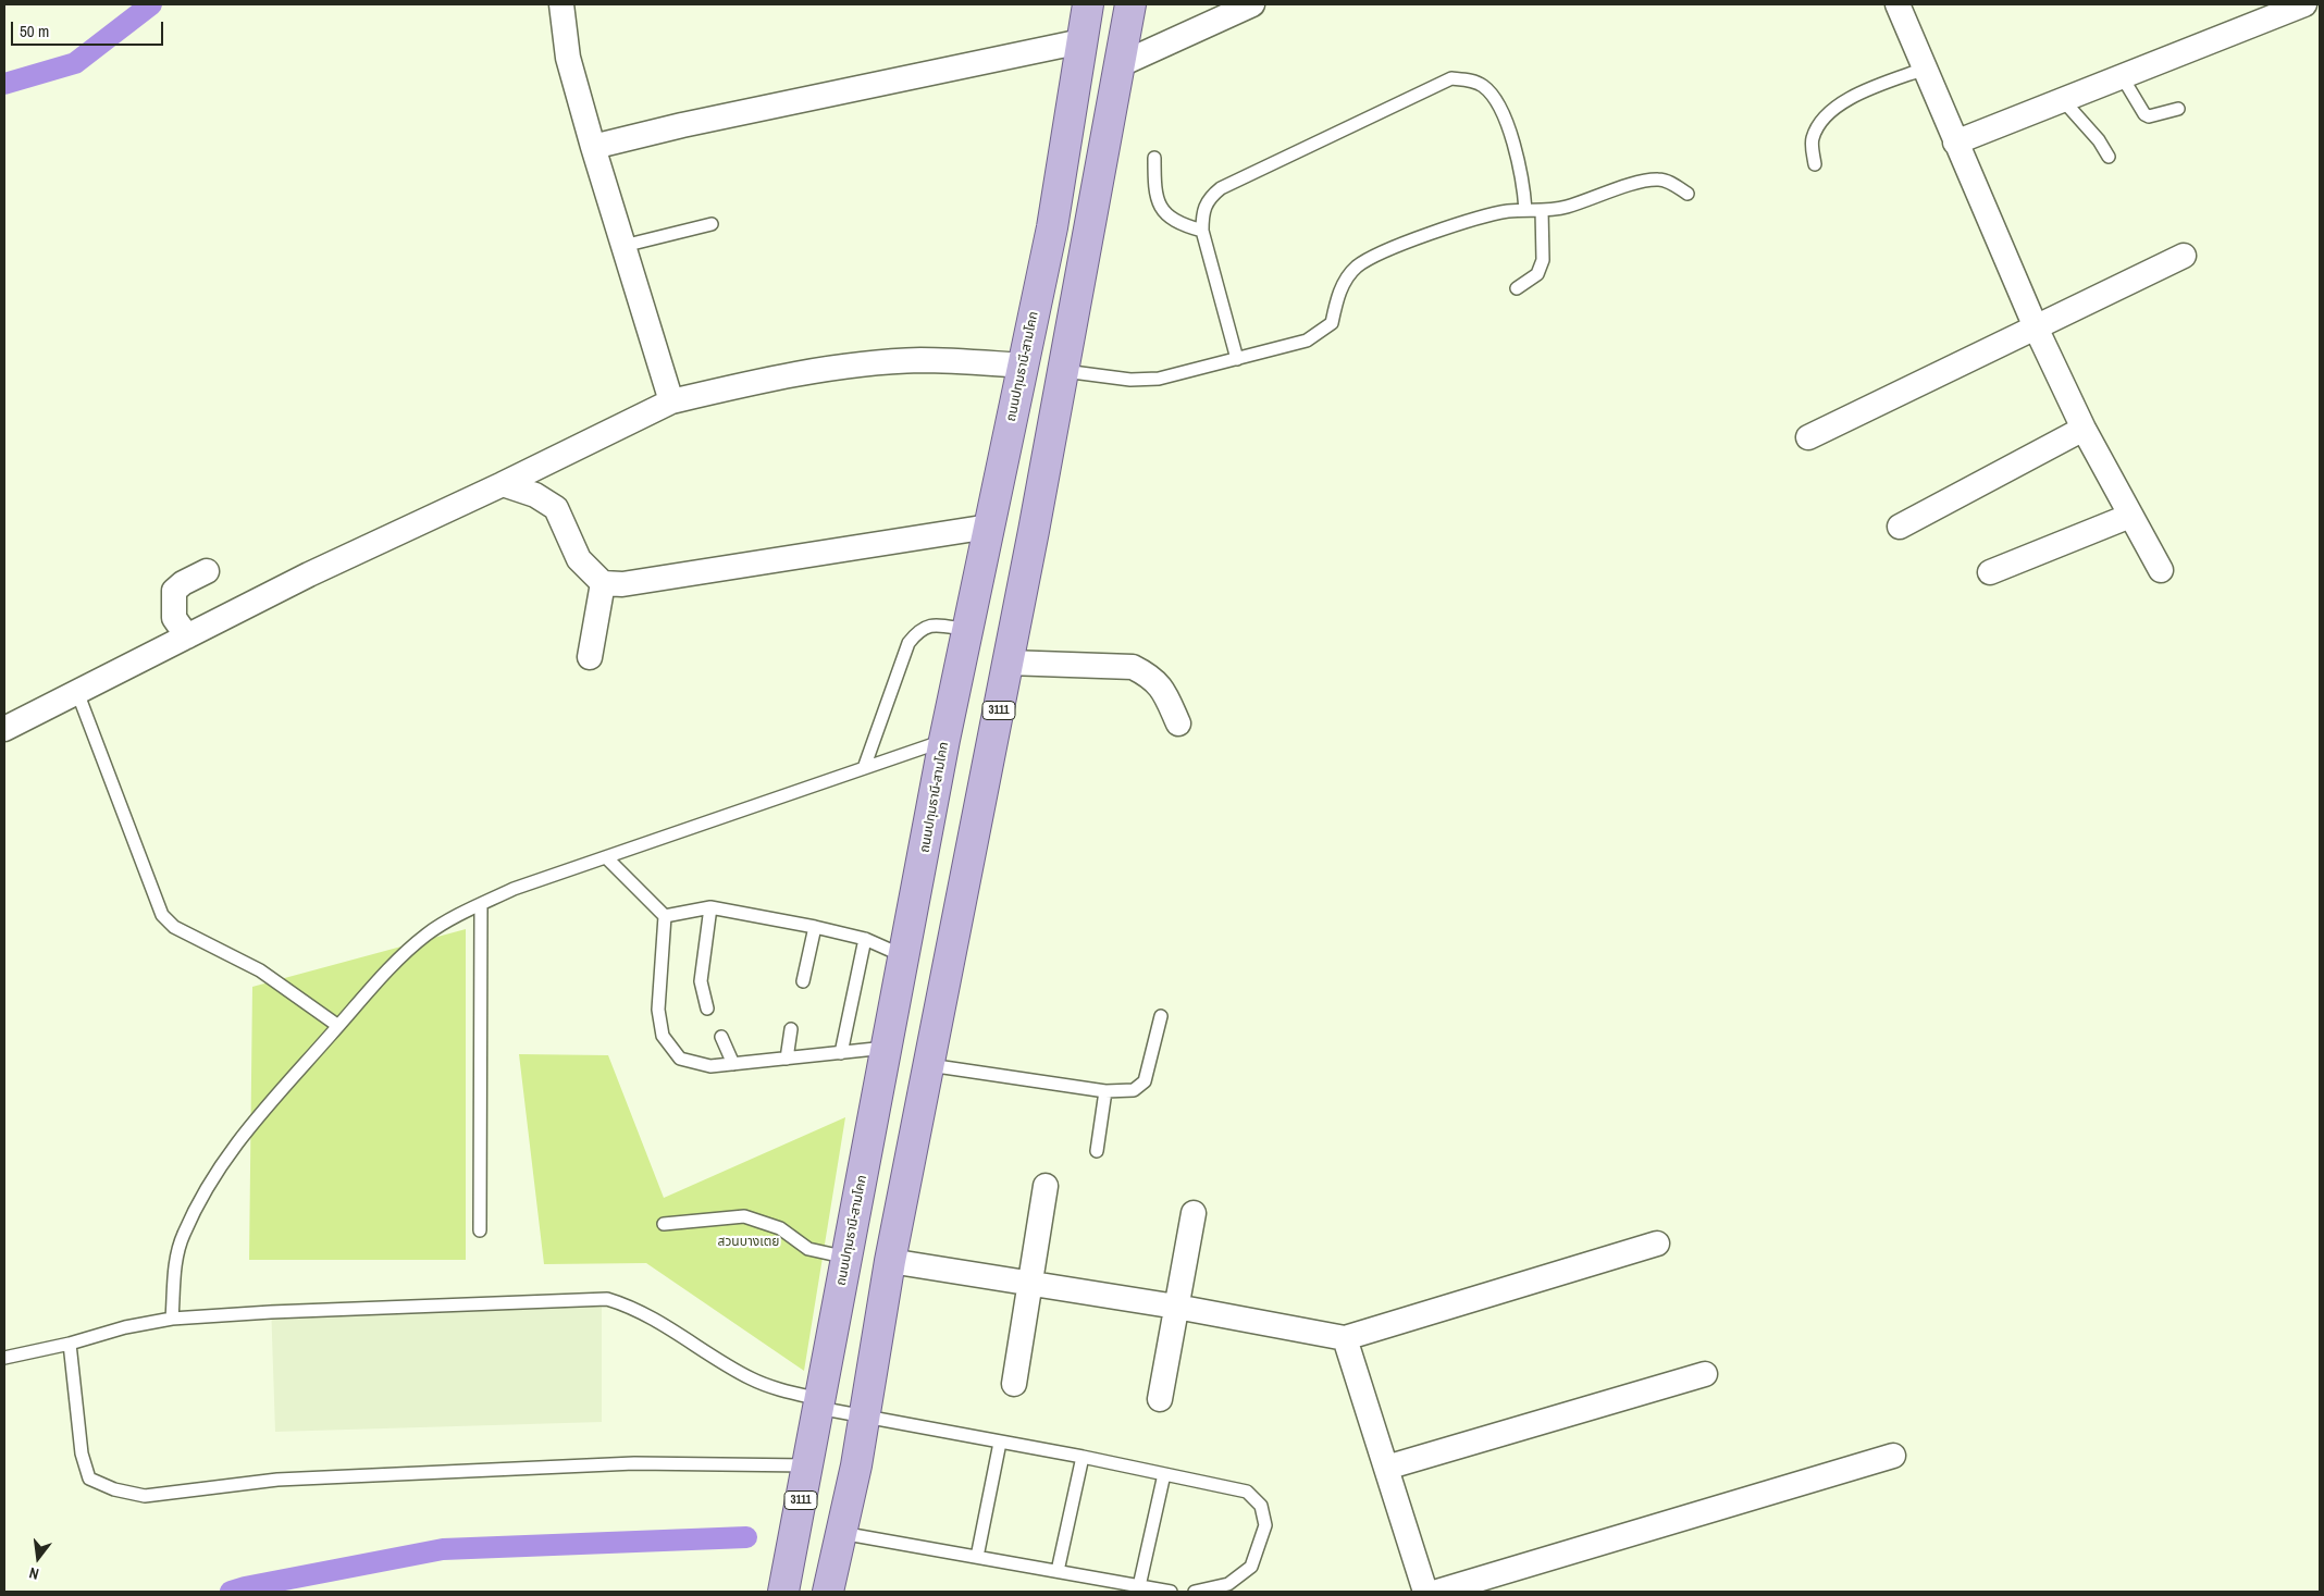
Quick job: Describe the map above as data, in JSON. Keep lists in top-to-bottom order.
{
  "streets": {
    "main road": ["ถนนปทุมธานี-สามโคก", "3111"]
  },
  "parks": ["สวนบางเตย"],
  "scale_bar": "50 m",
  "north": "bottom"
}
